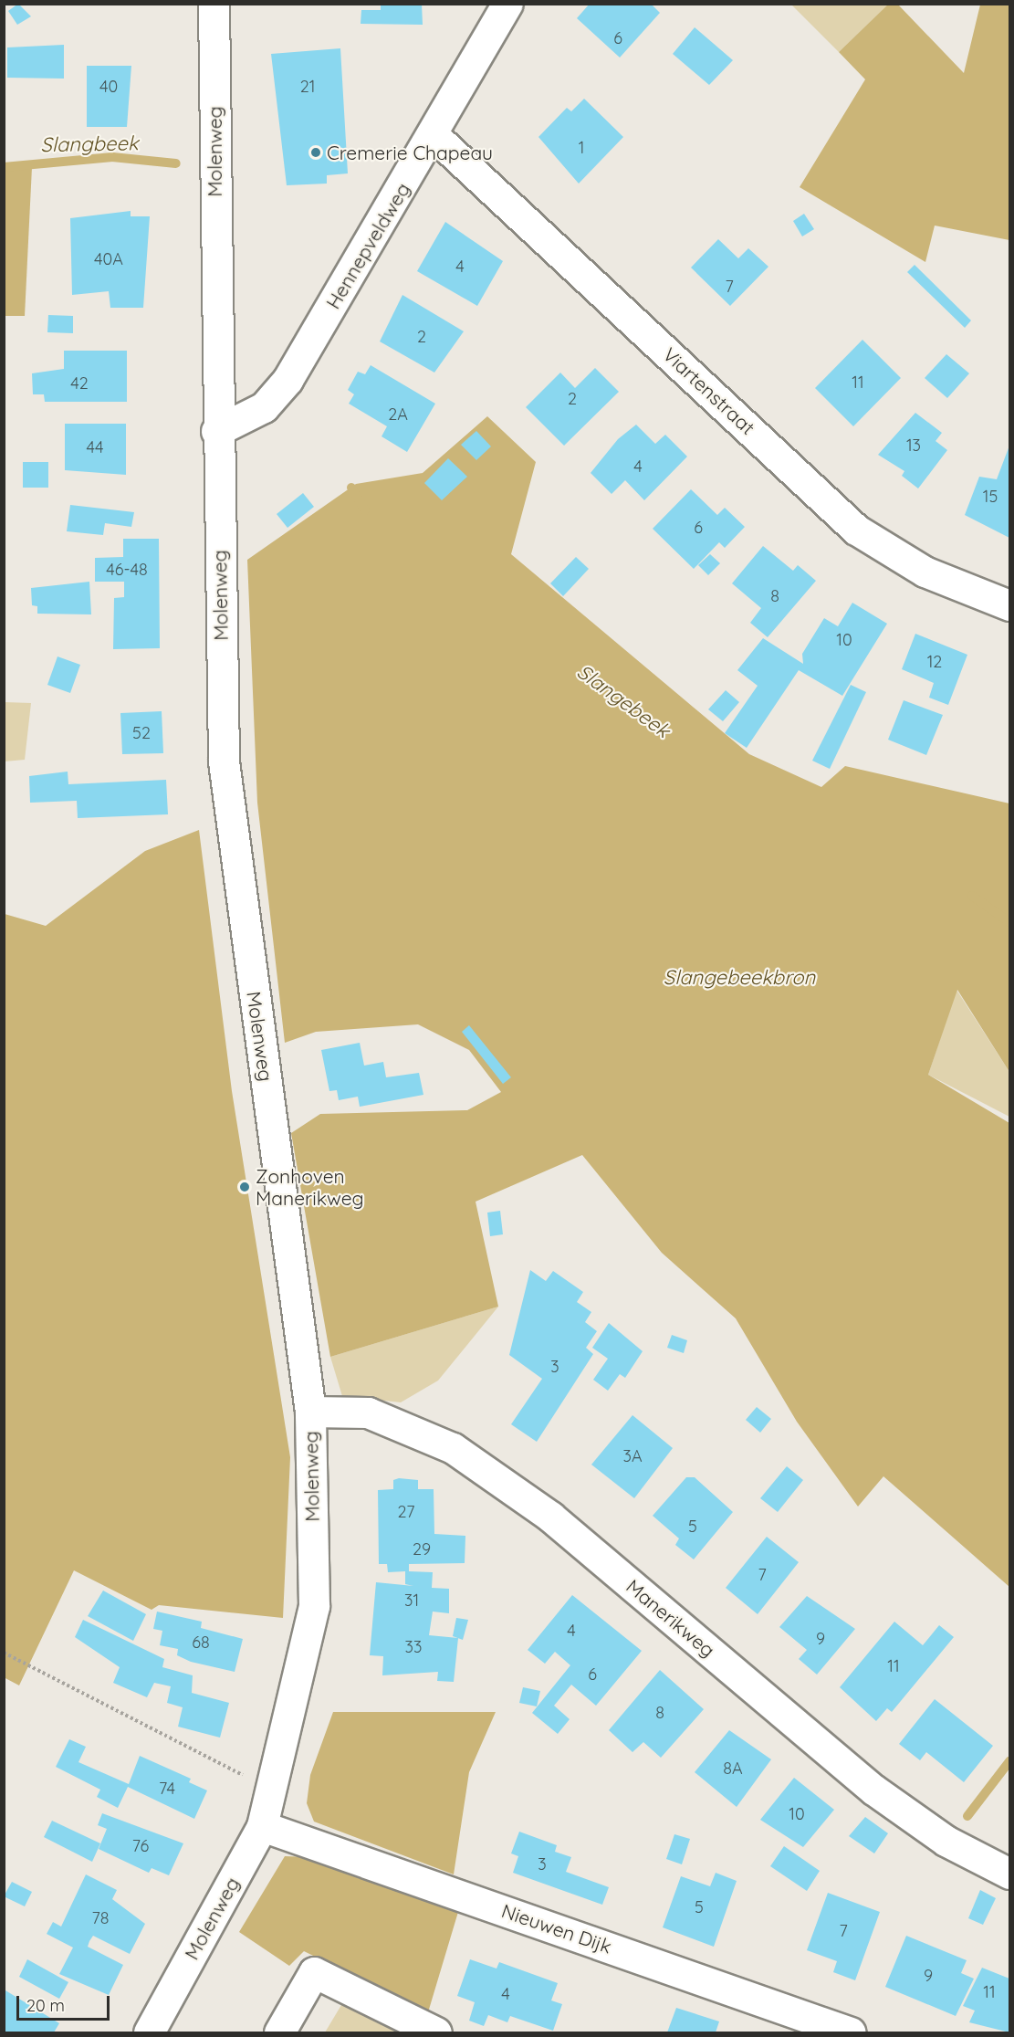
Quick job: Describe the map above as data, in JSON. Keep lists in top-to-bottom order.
{
  "streets": {
    "street": [
      "Molenweg",
      "Hennepveldweg",
      "Viartenstraat",
      "Manerikweg",
      "Nieuwen Dijk"
    ]
  },
  "crossings": [
    ["Molenweg", "Hennepveldweg"],
    ["Molenweg", "Manerikweg"],
    ["Molenweg", "Nieuwen Dijk"],
    ["Hennepveldweg", "Viartenstraat"]
  ],
  "water": ["Slangbeek", "Slangebeek", "Slangebeekbron"],
  "places": ["Cremerie Chapeau", "Zonhoven Manerikweg"],
  "house_numbers": [
    "6",
    "40",
    "21",
    "1",
    "40A",
    "4",
    "7",
    "2",
    "11",
    "42",
    "2",
    "2A",
    "13",
    "44",
    "4",
    "15",
    "6",
    "46-48",
    "8",
    "10",
    "12",
    "52",
    "3",
    "3A",
    "27",
    "5",
    "29",
    "7",
    "31",
    "4",
    "9",
    "68",
    "33",
    "11",
    "6",
    "8",
    "8A",
    "74",
    "10",
    "76",
    "3",
    "5",
    "78",
    "7",
    "9",
    "11",
    "4"
  ],
  "scale_bar": "20 m"
}
